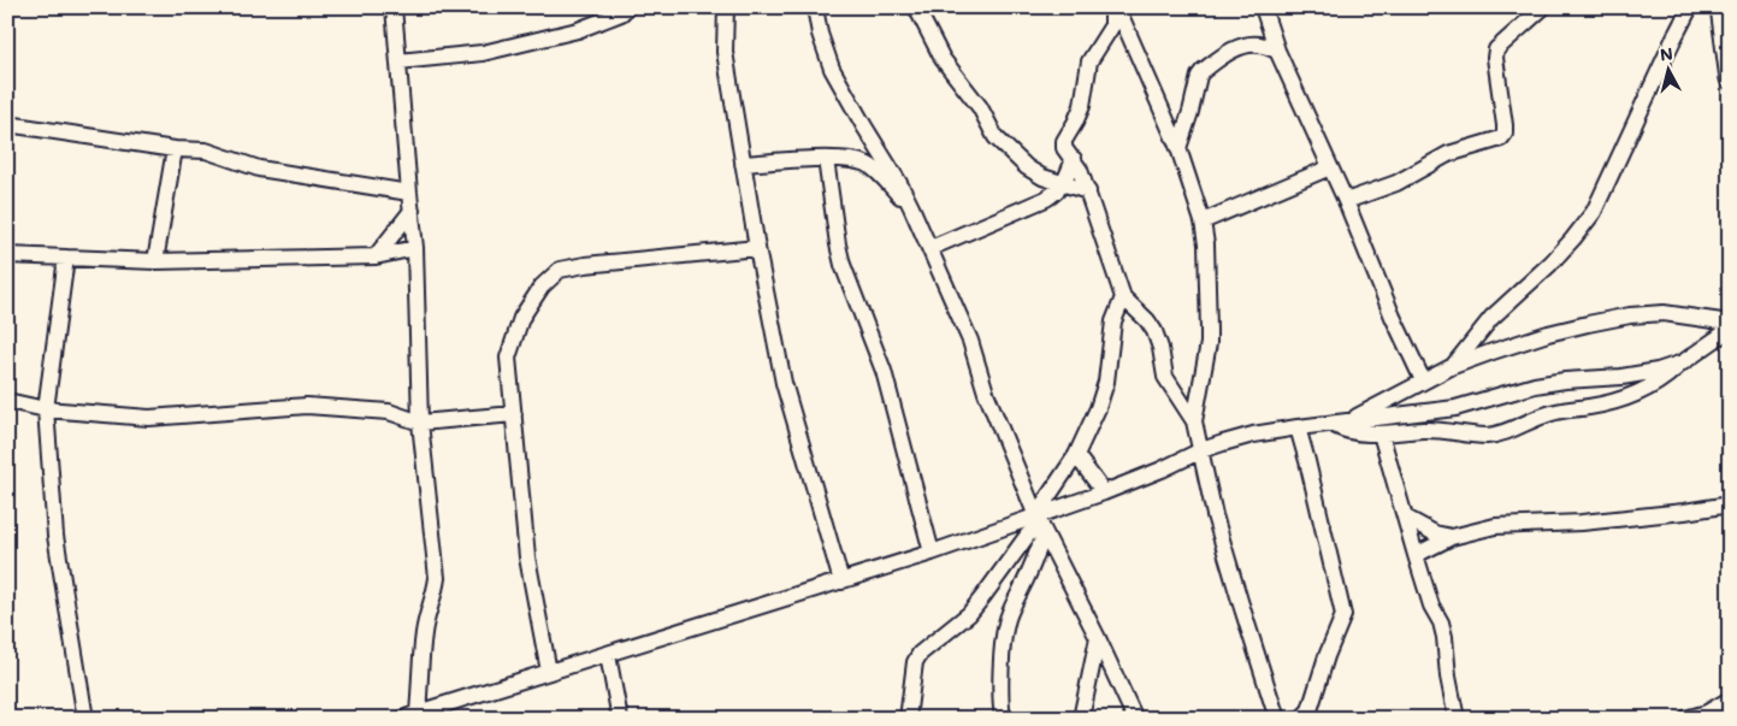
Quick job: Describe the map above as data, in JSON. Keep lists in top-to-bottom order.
{
  "north": "top"
}
